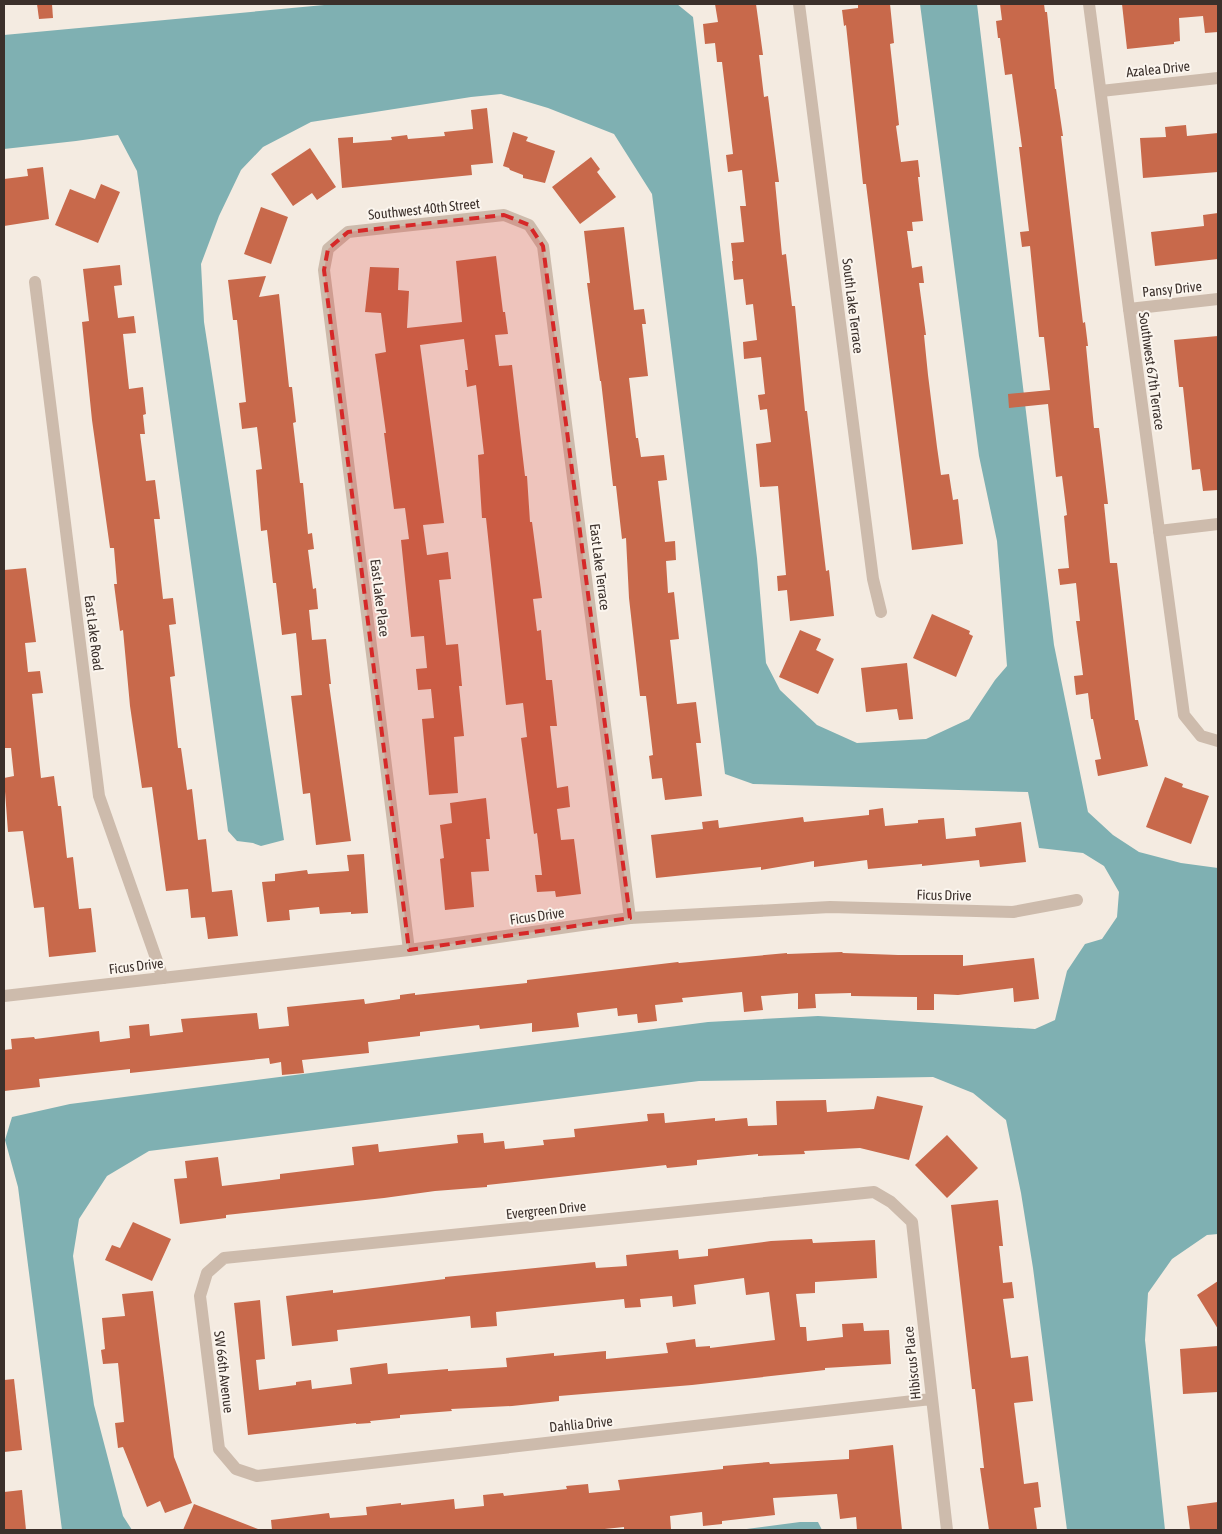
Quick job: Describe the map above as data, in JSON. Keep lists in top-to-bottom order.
{
  "streets": {
    "street": [
      "Azalea Drive",
      "Southwest 40th Street",
      "Pansy Drive",
      "South Lake Terrace",
      "Southwest 67th Terrace",
      "East Lake Terrace",
      "East Lake Place",
      "East Lake Road",
      "Ficus Drive",
      "Evergreen Drive",
      "Hibiscus Place",
      "SW 66th Avenue",
      "Dahlia Drive"
    ]
  },
  "crossings": [
    ["Azalea Drive", "Southwest 67th Terrace"],
    ["Southwest 40th Street", "East Lake Terrace"],
    ["Southwest 40th Street", "East Lake Place"],
    ["Pansy Drive", "Southwest 67th Terrace"],
    ["East Lake Terrace", "Ficus Drive"],
    ["East Lake Place", "Ficus Drive"],
    ["East Lake Road", "Ficus Drive"],
    ["Evergreen Drive", "Hibiscus Place"],
    ["Evergreen Drive", "SW 66th Avenue"],
    ["Hibiscus Place", "Dahlia Drive"],
    ["SW 66th Avenue", "Dahlia Drive"]
  ]
}
